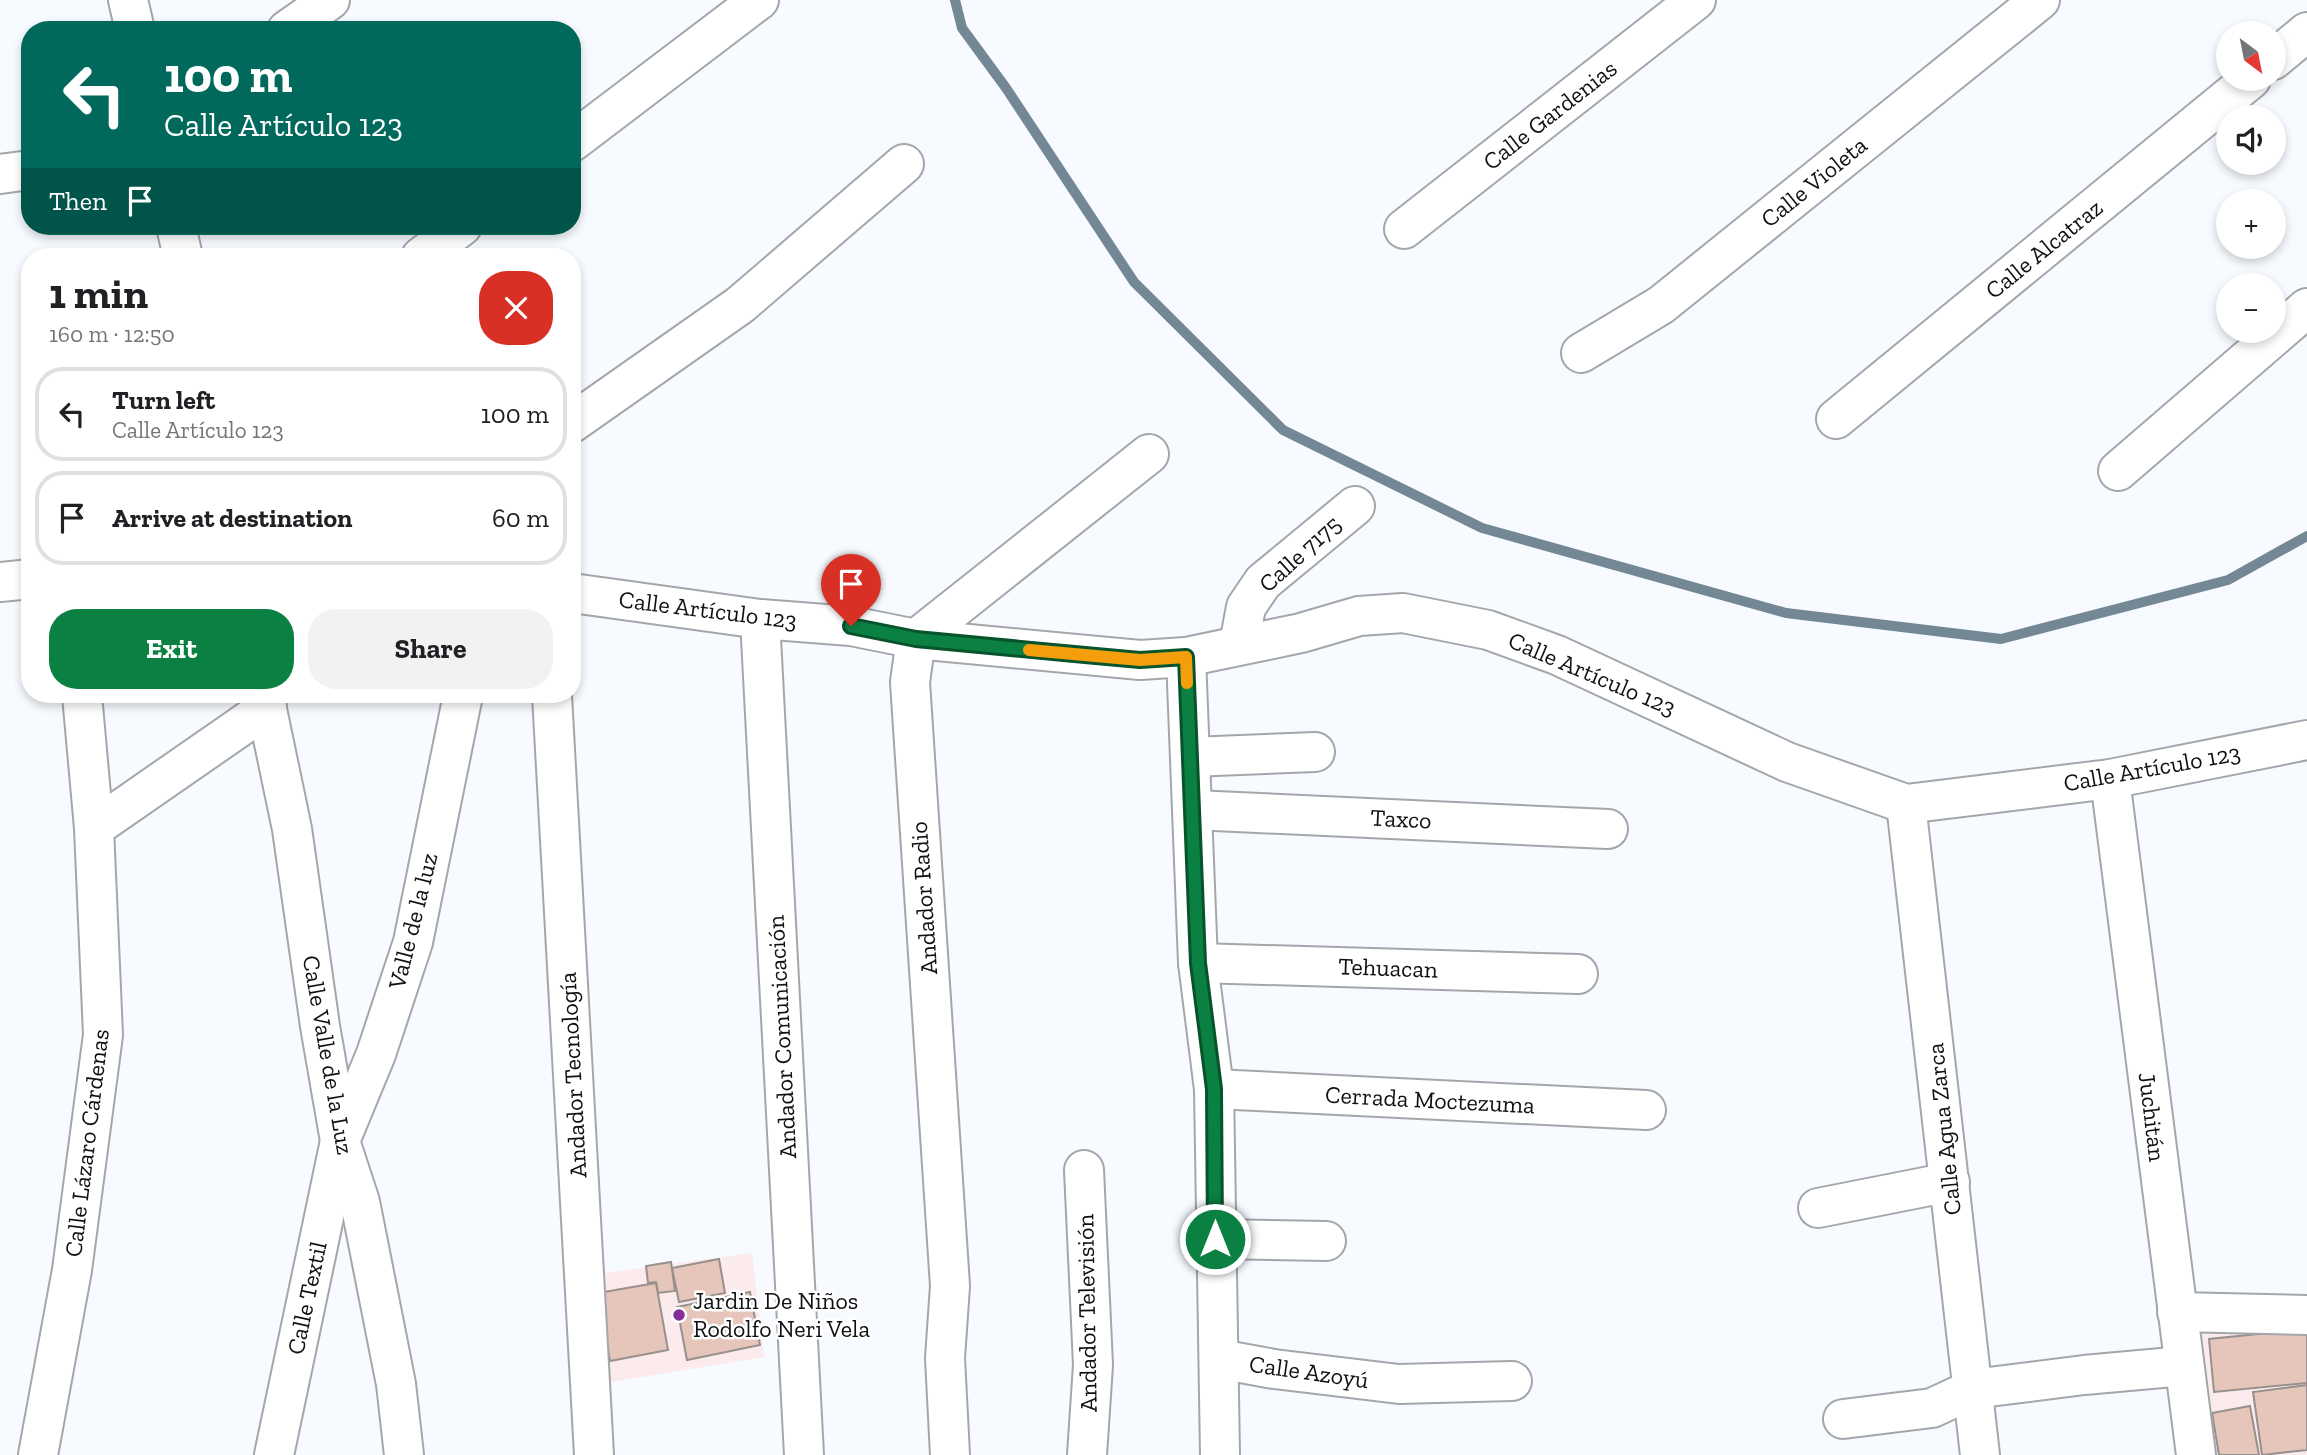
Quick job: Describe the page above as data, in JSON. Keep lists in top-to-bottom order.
{
  "streets": {
    "street": [
      "Calle Gardenias",
      "Calle Violeta",
      "Calle Alcatraz",
      "Calle 7175",
      "Calle Artículo 123",
      "Taxco",
      "Andador Radio",
      "Valle de la luz",
      "Tehuacan",
      "Andador Comunicación",
      "Calle Valle de la Luz",
      "Andador Tecnología",
      "Cerrada Moctezuma",
      "Juchitán",
      "Calle Agua Zarca",
      "Calle Lázaro Cárdenas",
      "Calle Textil",
      "Andador Televisión",
      "Calle Azoyú"
    ]
  },
  "crossings": [
    ["Calle 7175", "Calle Artículo 123"],
    ["Calle Artículo 123", "Andador Radio"],
    ["Calle Artículo 123", "Andador Comunicación"],
    ["Calle Artículo 123", "Juchitán"],
    ["Calle Artículo 123", "Calle Agua Zarca"],
    ["Valle de la luz", "Calle Valle de la Luz"],
    ["Valle de la luz", "Calle Textil"],
    ["Calle Valle de la Luz", "Calle Textil"]
  ],
  "places": ["Jardin De Niños Rodolfo Neri Vela"],
  "north": "bottom right",
  "page": {
    "map_buttons": ["+", "−"],
    "turn": ["100 m", "Calle Artículo 123"],
    "then": "Then",
    "heading": ["1 min", "160 m · 12:50"],
    "list": [
      {
        "name": "Turn left",
        "note": "Calle Artículo 123",
        "value": "100 m"
      },
      {
        "name": "Arrive at destination",
        "value": "60 m"
      }
    ],
    "buttons": ["Exit", "Share"]
  }
}
